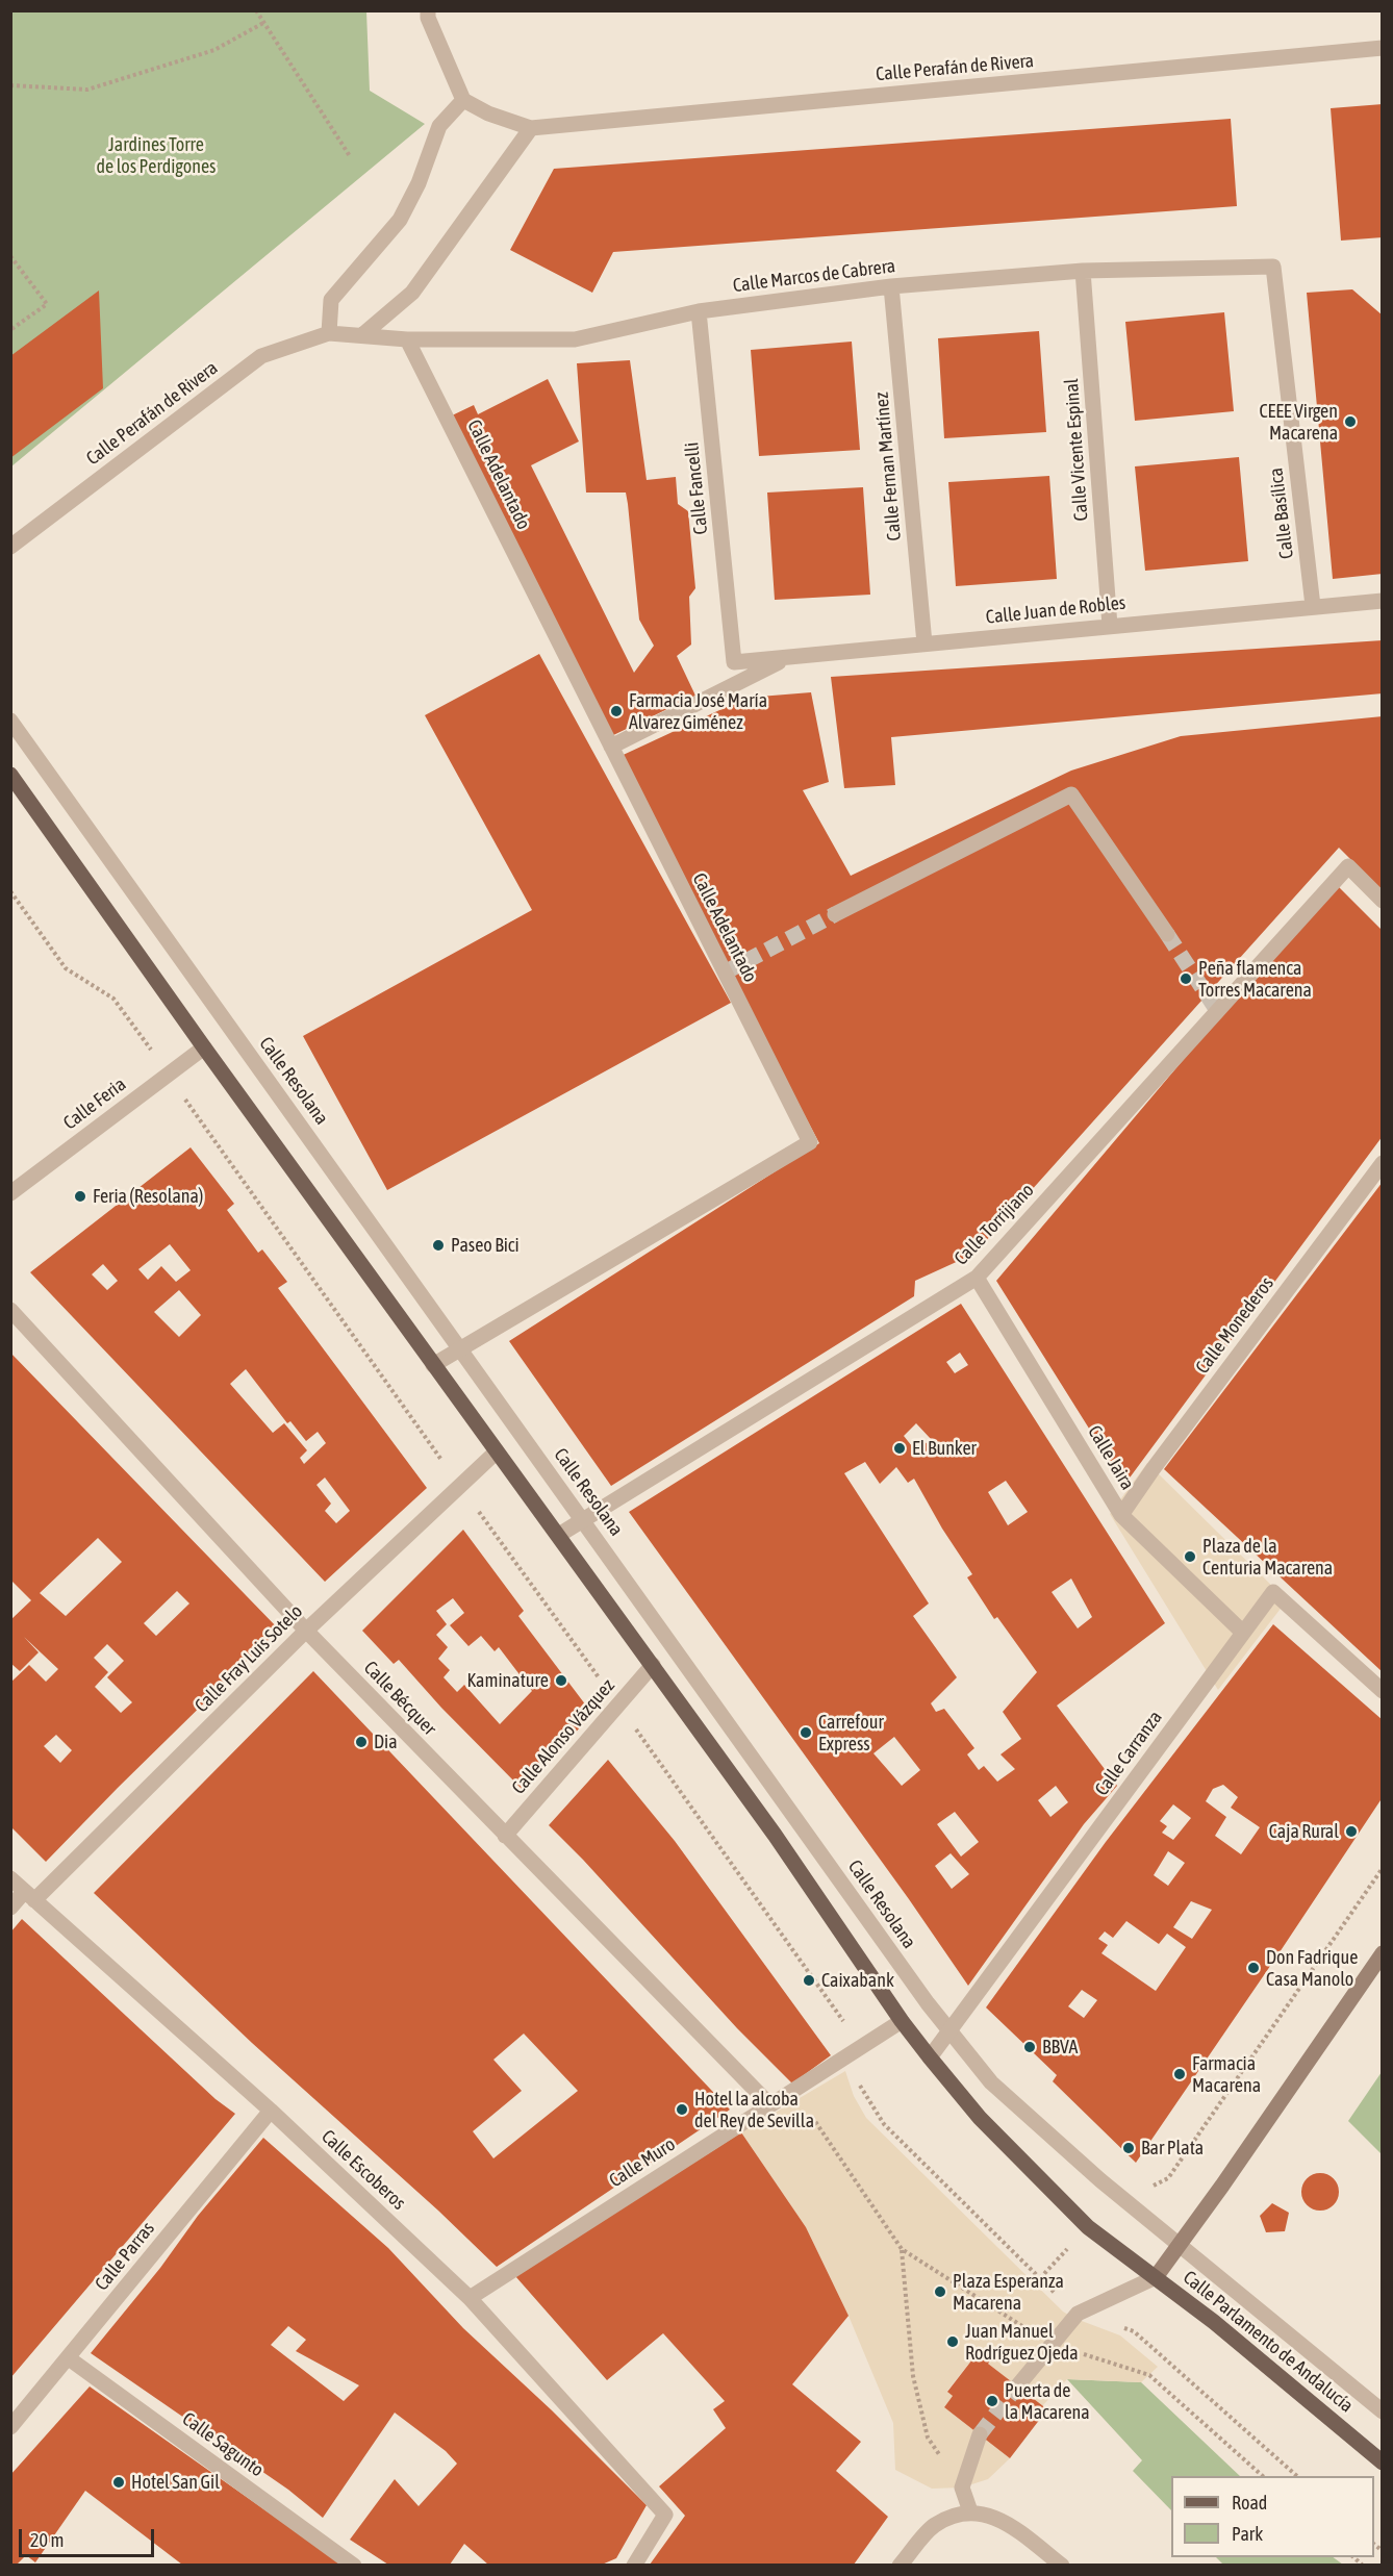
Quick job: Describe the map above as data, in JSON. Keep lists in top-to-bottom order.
{
  "streets": {
    "main road": ["Calle Parlamento de Andalucía"],
    "street": [
      "Calle Perafán de Rivera",
      "Calle Marcos de Cabrera",
      "Calle Vicente Espinal",
      "Calle Fernan Martínez",
      "Calle Adelantado",
      "Calle Fancelli",
      "Calle Basílica",
      "Calle Juan de Robles",
      "Calle Resolana",
      "Calle Feria",
      "Calle Torrijiano",
      "Calle Monederos",
      "Calle Jaira",
      "Calle Fray Luis Sotelo",
      "Calle Bécquer",
      "Calle Alonso Vázquez",
      "Calle Carranza",
      "Calle Muro",
      "Calle Escoberos",
      "Calle Parras",
      "Calle Sagunto"
    ]
  },
  "crossings": [
    ["Calle Perafán de Rivera", "Calle Marcos de Cabrera"],
    ["Calle Marcos de Cabrera", "Calle Vicente Espinal"],
    ["Calle Marcos de Cabrera", "Calle Fernan Martínez"],
    ["Calle Marcos de Cabrera", "Calle Adelantado"],
    ["Calle Marcos de Cabrera", "Calle Fancelli"],
    ["Calle Marcos de Cabrera", "Calle Basílica"],
    ["Calle Vicente Espinal", "Calle Juan de Robles"],
    ["Calle Fernan Martínez", "Calle Juan de Robles"],
    ["Calle Adelantado", "Calle Resolana"],
    ["Calle Fancelli", "Calle Juan de Robles"],
    ["Calle Basílica", "Calle Juan de Robles"],
    ["Calle Resolana", "Calle Torrijiano"],
    ["Calle Resolana", "Calle Carranza"],
    ["Calle Resolana", "Calle Parlamento de Andalucía"],
    ["Calle Torrijiano", "Calle Jaira"],
    ["Calle Monederos", "Calle Jaira"],
    ["Calle Jaira", "Calle Carranza"],
    ["Calle Fray Luis Sotelo", "Calle Bécquer"],
    ["Calle Fray Luis Sotelo", "Calle Escoberos"],
    ["Calle Bécquer", "Calle Alonso Vázquez"],
    ["Calle Bécquer", "Calle Muro"],
    ["Calle Muro", "Calle Escoberos"],
    ["Calle Escoberos", "Calle Parras"],
    ["Calle Parras", "Calle Sagunto"]
  ],
  "parks": ["Jardines Torre de los Perdigones"],
  "places": [
    "CEEE Virgen Macarena",
    "Farmacia José María Alvarez Giménez",
    "Peña flamenca Torres Macarena",
    "Feria (Resolana)",
    "Paseo Bici",
    "El Bunker",
    "Plaza de la Centuria Macarena",
    "Kaminature",
    "Carrefour Express",
    "Dia",
    "Caja Rural",
    "Don Fadrique Casa Manolo",
    "Caixabank",
    "BBVA",
    "Farmacia Macarena",
    "Hotel la alcoba del Rey de Sevilla",
    "Bar Plata",
    "Plaza Esperanza Macarena",
    "Juan Manuel Rodríguez Ojeda",
    "Puerta de la Macarena",
    "Hotel San Gil"
  ],
  "legend": ["Road", "Park"],
  "scale_bar": "20 m"
}
